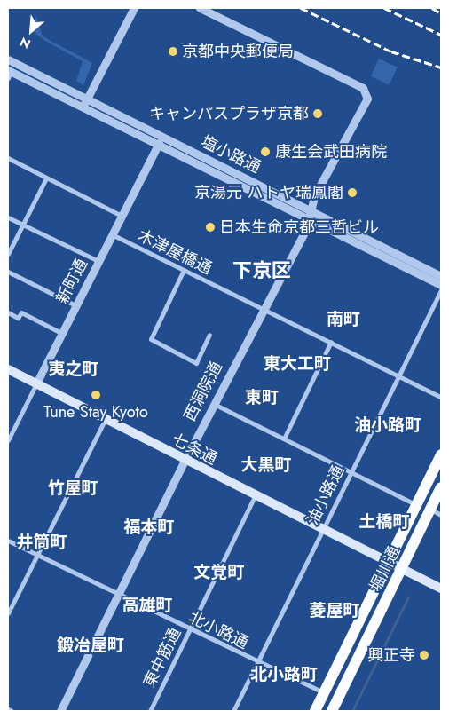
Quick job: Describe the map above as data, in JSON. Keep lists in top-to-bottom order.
{
  "streets": {
    "highway": ["堀川通"],
    "main road": ["七条通"],
    "street": [
      "塩小路通",
      "木津屋橋通",
      "新町通",
      "西洞院通",
      "油小路通",
      "北小路通",
      "東中筋通"
    ]
  },
  "crossings": [
    ["塩小路通", "新町通"],
    ["塩小路通", "西洞院通"],
    ["木津屋橋通", "新町通"],
    ["木津屋橋通", "西洞院通"],
    ["木津屋橋通", "油小路通"],
    ["新町通", "七条通"],
    ["西洞院通", "七条通"],
    ["西洞院通", "北小路通"],
    ["七条通", "油小路通"],
    ["七条通", "堀川通"],
    ["七条通", "東中筋通"],
    ["油小路通", "北小路通"],
    ["堀川通", "北小路通"],
    ["北小路通", "東中筋通"]
  ],
  "districts": [
    "下京区",
    "南町",
    "東大工町",
    "夷之町",
    "東町",
    "油小路町",
    "大黒町",
    "竹屋町",
    "土橋町",
    "福本町",
    "井筒町",
    "文覚町",
    "高雄町",
    "菱屋町",
    "鍛冶屋町",
    "北小路町"
  ],
  "places": [
    "京都中央郵便局",
    "キャンパスプラザ京都",
    "康生会武田病院",
    "京湯元 ハトヤ瑞鳳閣",
    "日本生命京都三哲ビル",
    "Tune Stay Kyoto",
    "興正寺"
  ],
  "north": "bottom left"
}
